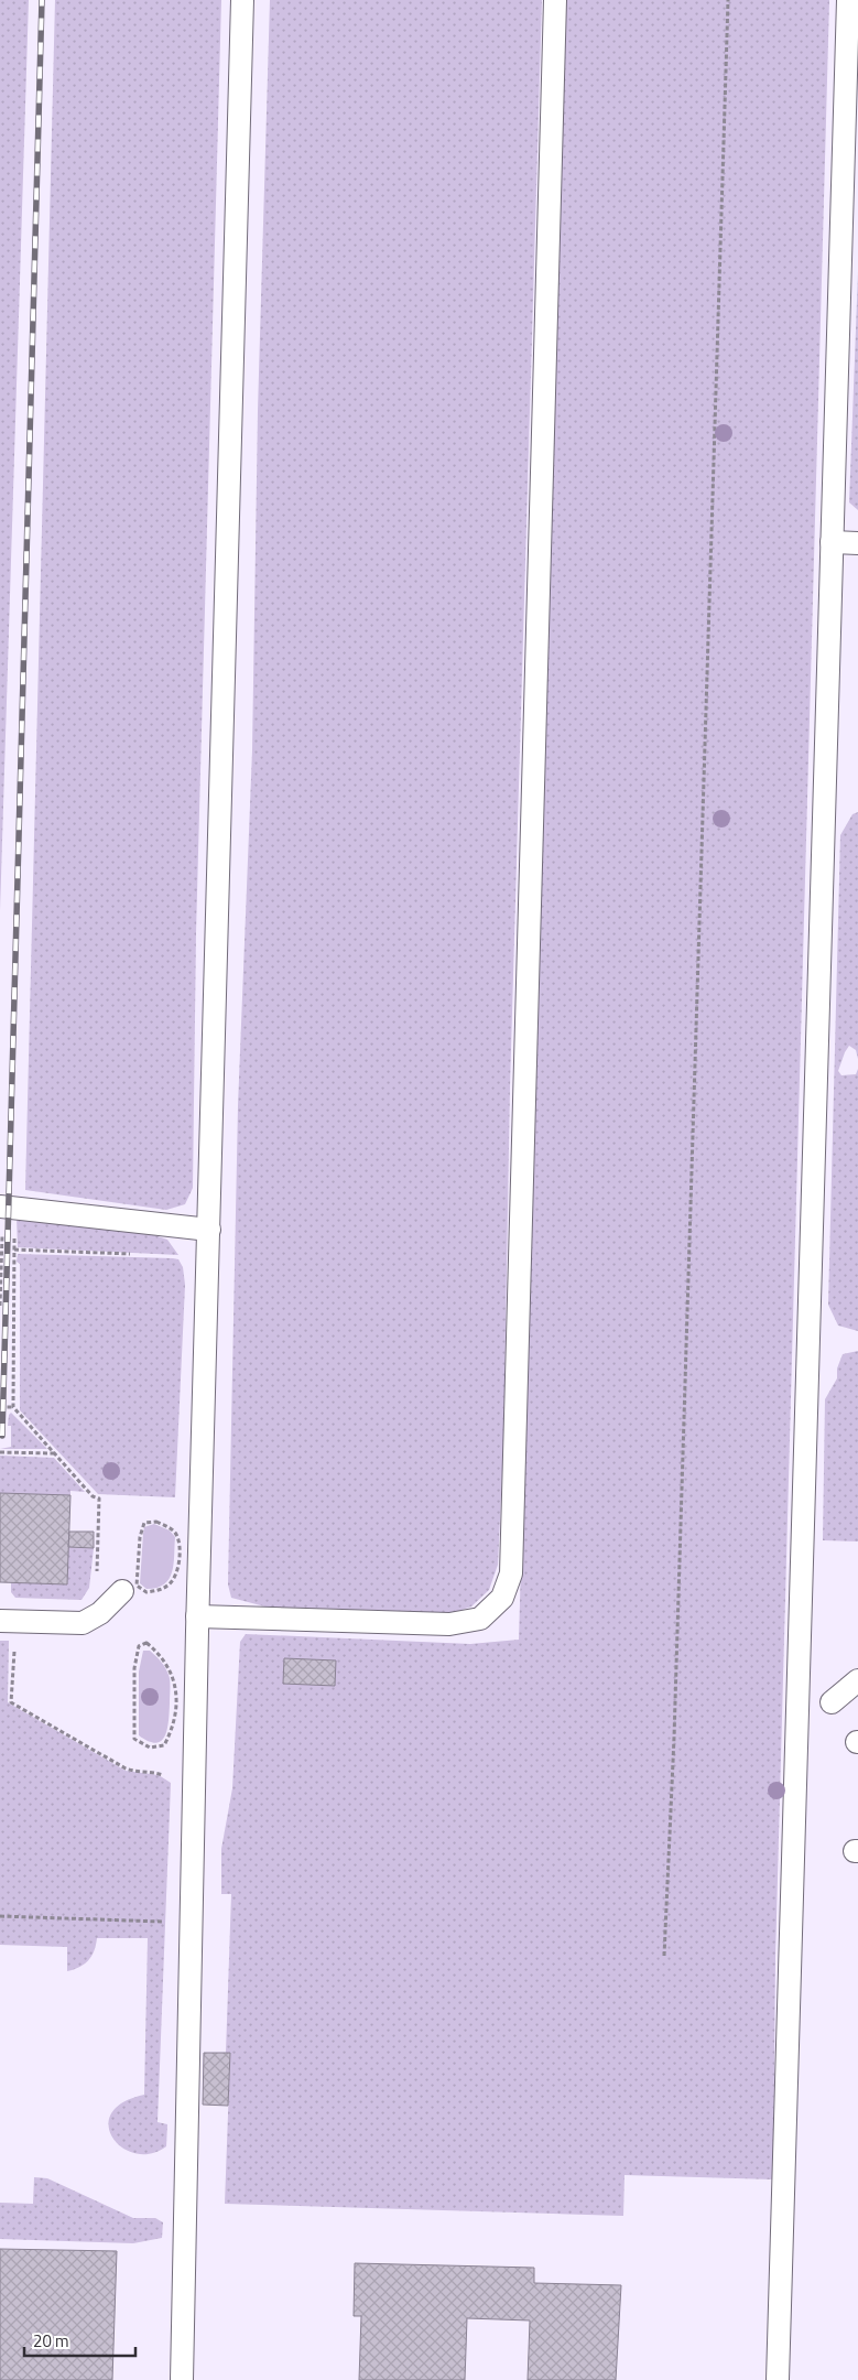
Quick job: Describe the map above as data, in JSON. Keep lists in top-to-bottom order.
{
  "scale_bar": "20 m"
}
